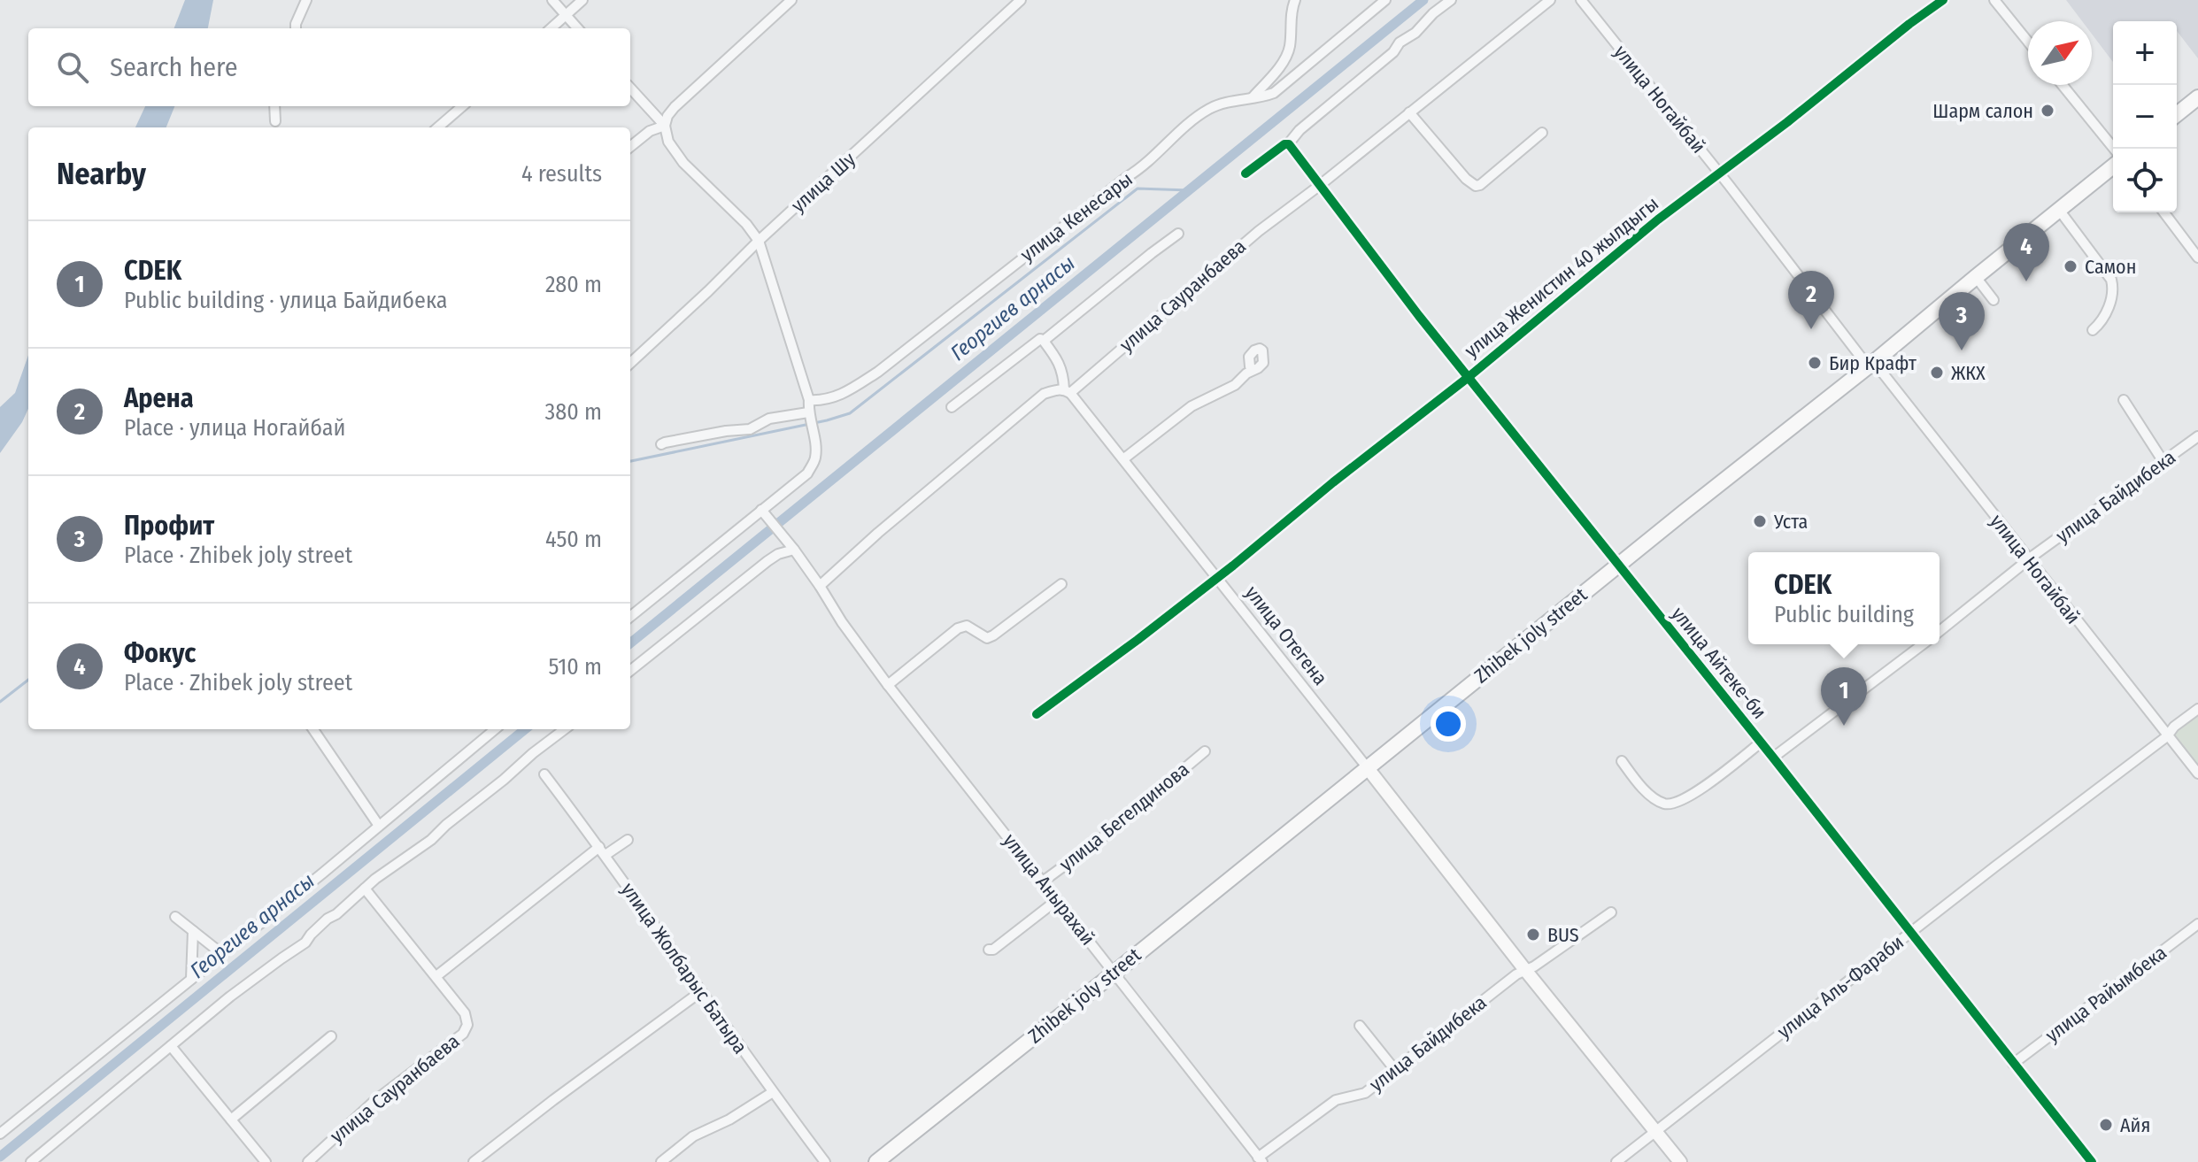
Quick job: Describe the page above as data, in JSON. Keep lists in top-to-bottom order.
{
  "streets": {
    "highway": ["Zhibek joly street"],
    "main road": ["улица Отегена"],
    "street": [
      "улица Ногайбай",
      "улица Шу",
      "улица Кенесары",
      "улица Женистин 40 жылдыгы",
      "улица Сауранбаева",
      "улица Байдибека",
      "улица Айтеке-би",
      "улица Бегелдинова",
      "улица Анырахай",
      "улица Жолбарыс Батыра",
      "улица Аль-Фараби",
      "улица Райымбека"
    ]
  },
  "crossings": [
    ["улица Ногайбай", "улица Женистин 40 жылдыгы"],
    ["улица Ногайбай", "улица Байдибека"],
    ["улица Ногайбай", "Zhibek joly street"],
    ["улица Ногайбай", "улица Аль-Фараби"],
    ["улица Женистин 40 жылдыгы", "улица Отегена"],
    ["улица Женистин 40 жылдыгы", "улица Айтеке-би"],
    ["улица Сауранбаева", "улица Отегена"],
    ["улица Сауранбаева", "улица Айтеке-би"],
    ["улица Сауранбаева", "улица Анырахай"],
    ["улица Байдибека", "улица Отегена"],
    ["улица Байдибека", "улица Анырахай"],
    ["улица Отегена", "Zhibek joly street"],
    ["улица Отегена", "улица Аль-Фараби"],
    ["Zhibek joly street", "улица Айтеке-би"],
    ["Zhibek joly street", "улица Анырахай"],
    ["улица Айтеке-би", "улица Аль-Фараби"],
    ["улица Айтеке-би", "улица Райымбека"],
    ["улица Бегелдинова", "улица Анырахай"]
  ],
  "water": ["Георгиев арнасы"],
  "places": [
    "Шарм салон",
    "Самон",
    "Бир Крафт",
    "ЖКХ",
    "Уста",
    "BUS",
    "Айя"
  ],
  "north": "top right",
  "page": {
    "map_buttons": ["+", "−"],
    "search": "Search here",
    "heading": ["Nearby", "4 results"],
    "list": [
      {
        "mark": "1",
        "name": "CDEK",
        "note": "Public building · улица Байдибека",
        "value": "280 m"
      },
      {
        "mark": "2",
        "name": "Арена",
        "note": "Place · улица Ногайбай",
        "value": "380 m"
      },
      {
        "mark": "3",
        "name": "Профит",
        "note": "Place · Zhibek joly street",
        "value": "450 m"
      },
      {
        "mark": "4",
        "name": "Фокус",
        "note": "Place · Zhibek joly street",
        "value": "510 m"
      }
    ],
    "pins": [
      "4",
      "2",
      "3",
      "1"
    ],
    "popup": ["CDEK", "Public building"]
  }
}
